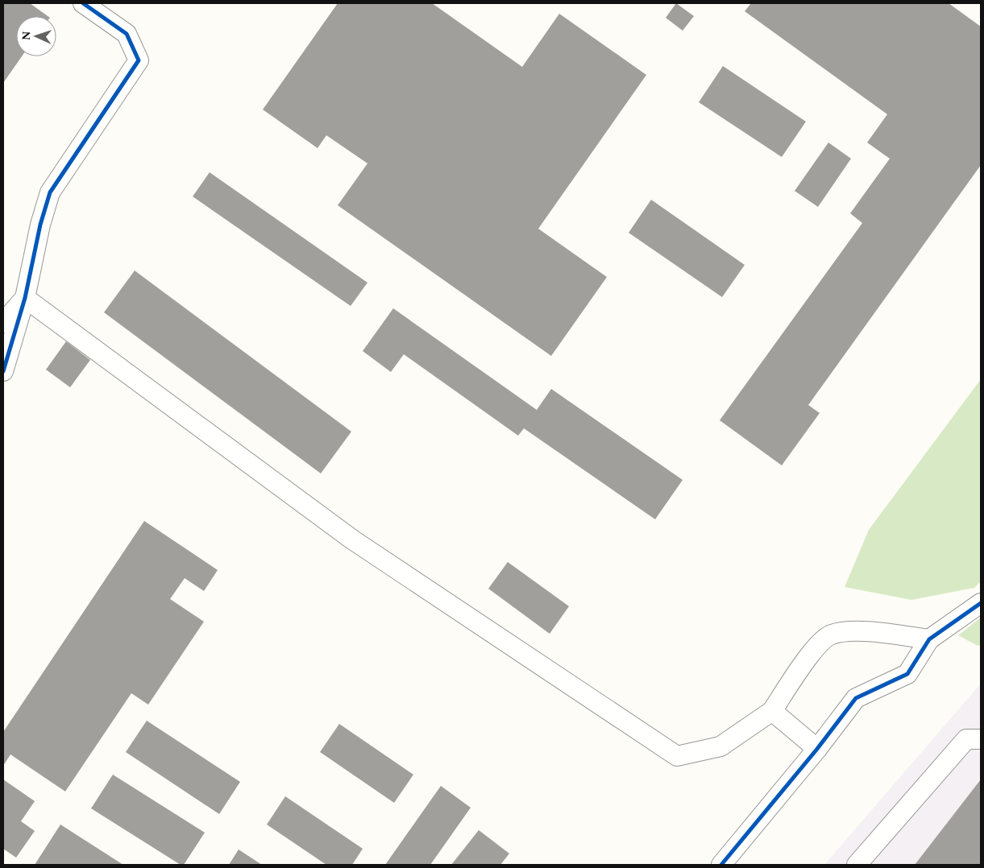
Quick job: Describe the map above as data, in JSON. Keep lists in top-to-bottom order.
{
  "north": "left"
}
